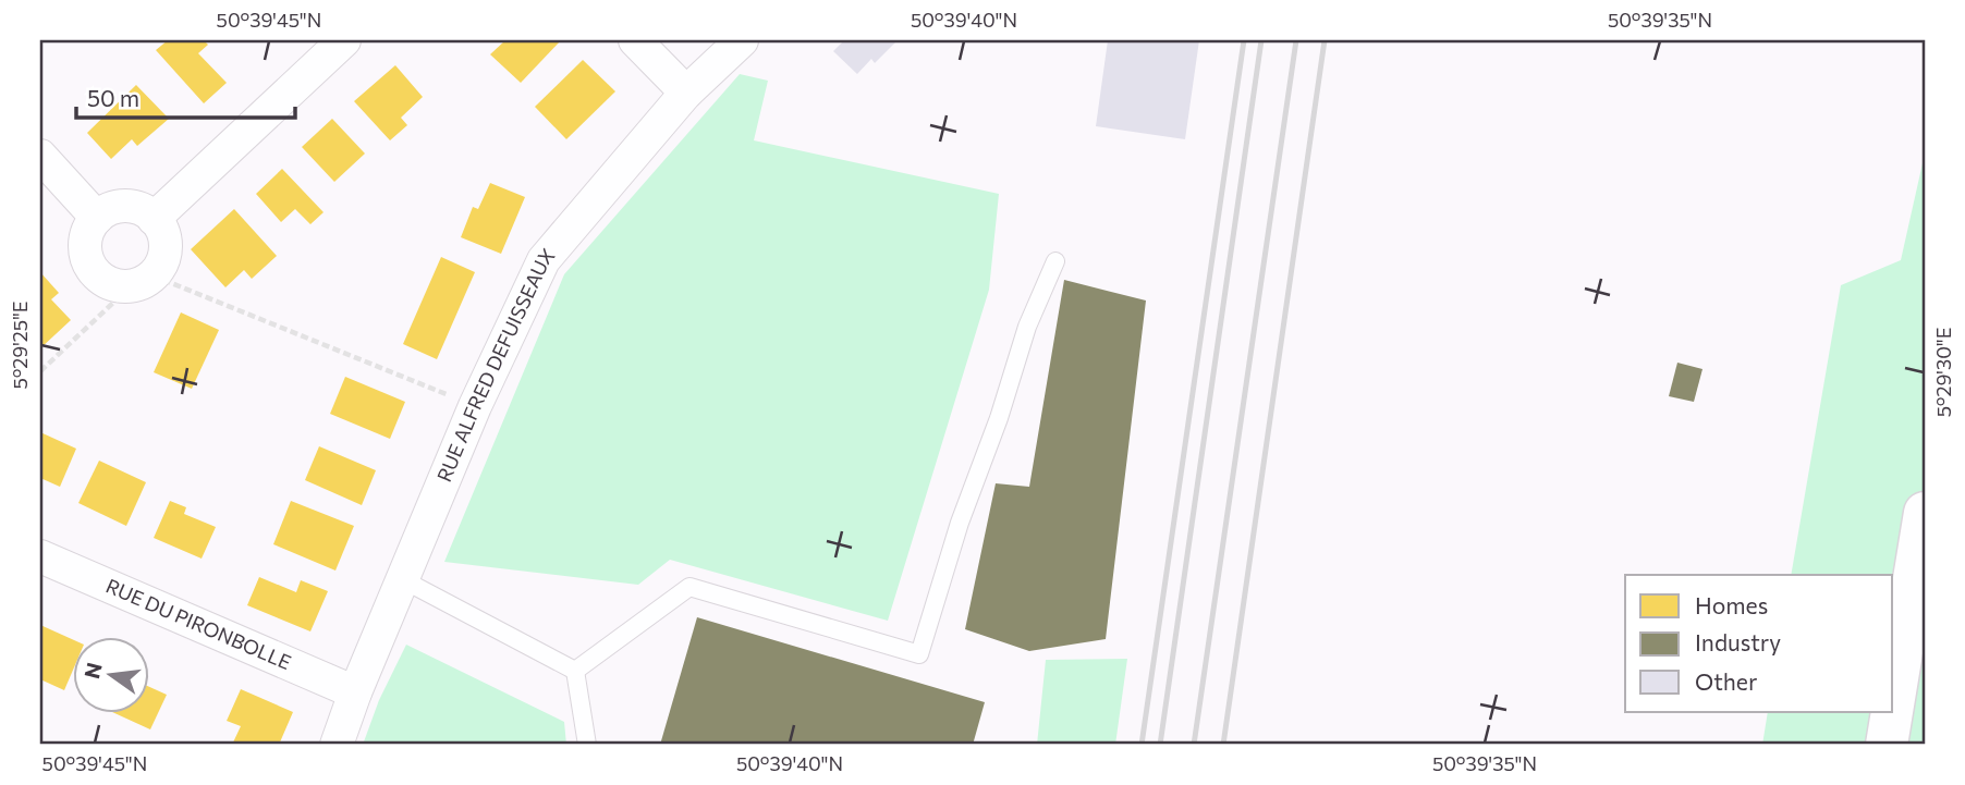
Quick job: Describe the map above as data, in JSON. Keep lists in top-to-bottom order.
{
  "streets": {
    "street": ["RUE ALFRED DEFUISSEAUX", "RUE DU PIRONBOLLE"]
  },
  "crossings": [
    ["RUE ALFRED DEFUISSEAUX", "RUE DU PIRONBOLLE"]
  ],
  "legend": ["Homes", "Industry", "Other"],
  "scale_bar": "50 m",
  "north": "left",
  "coordinates": [
    "50°39'45\"N",
    "50°39'40\"N",
    "50°39'35\"N",
    "5°29'25\"E",
    "5°29'30\"E"
  ]
}
